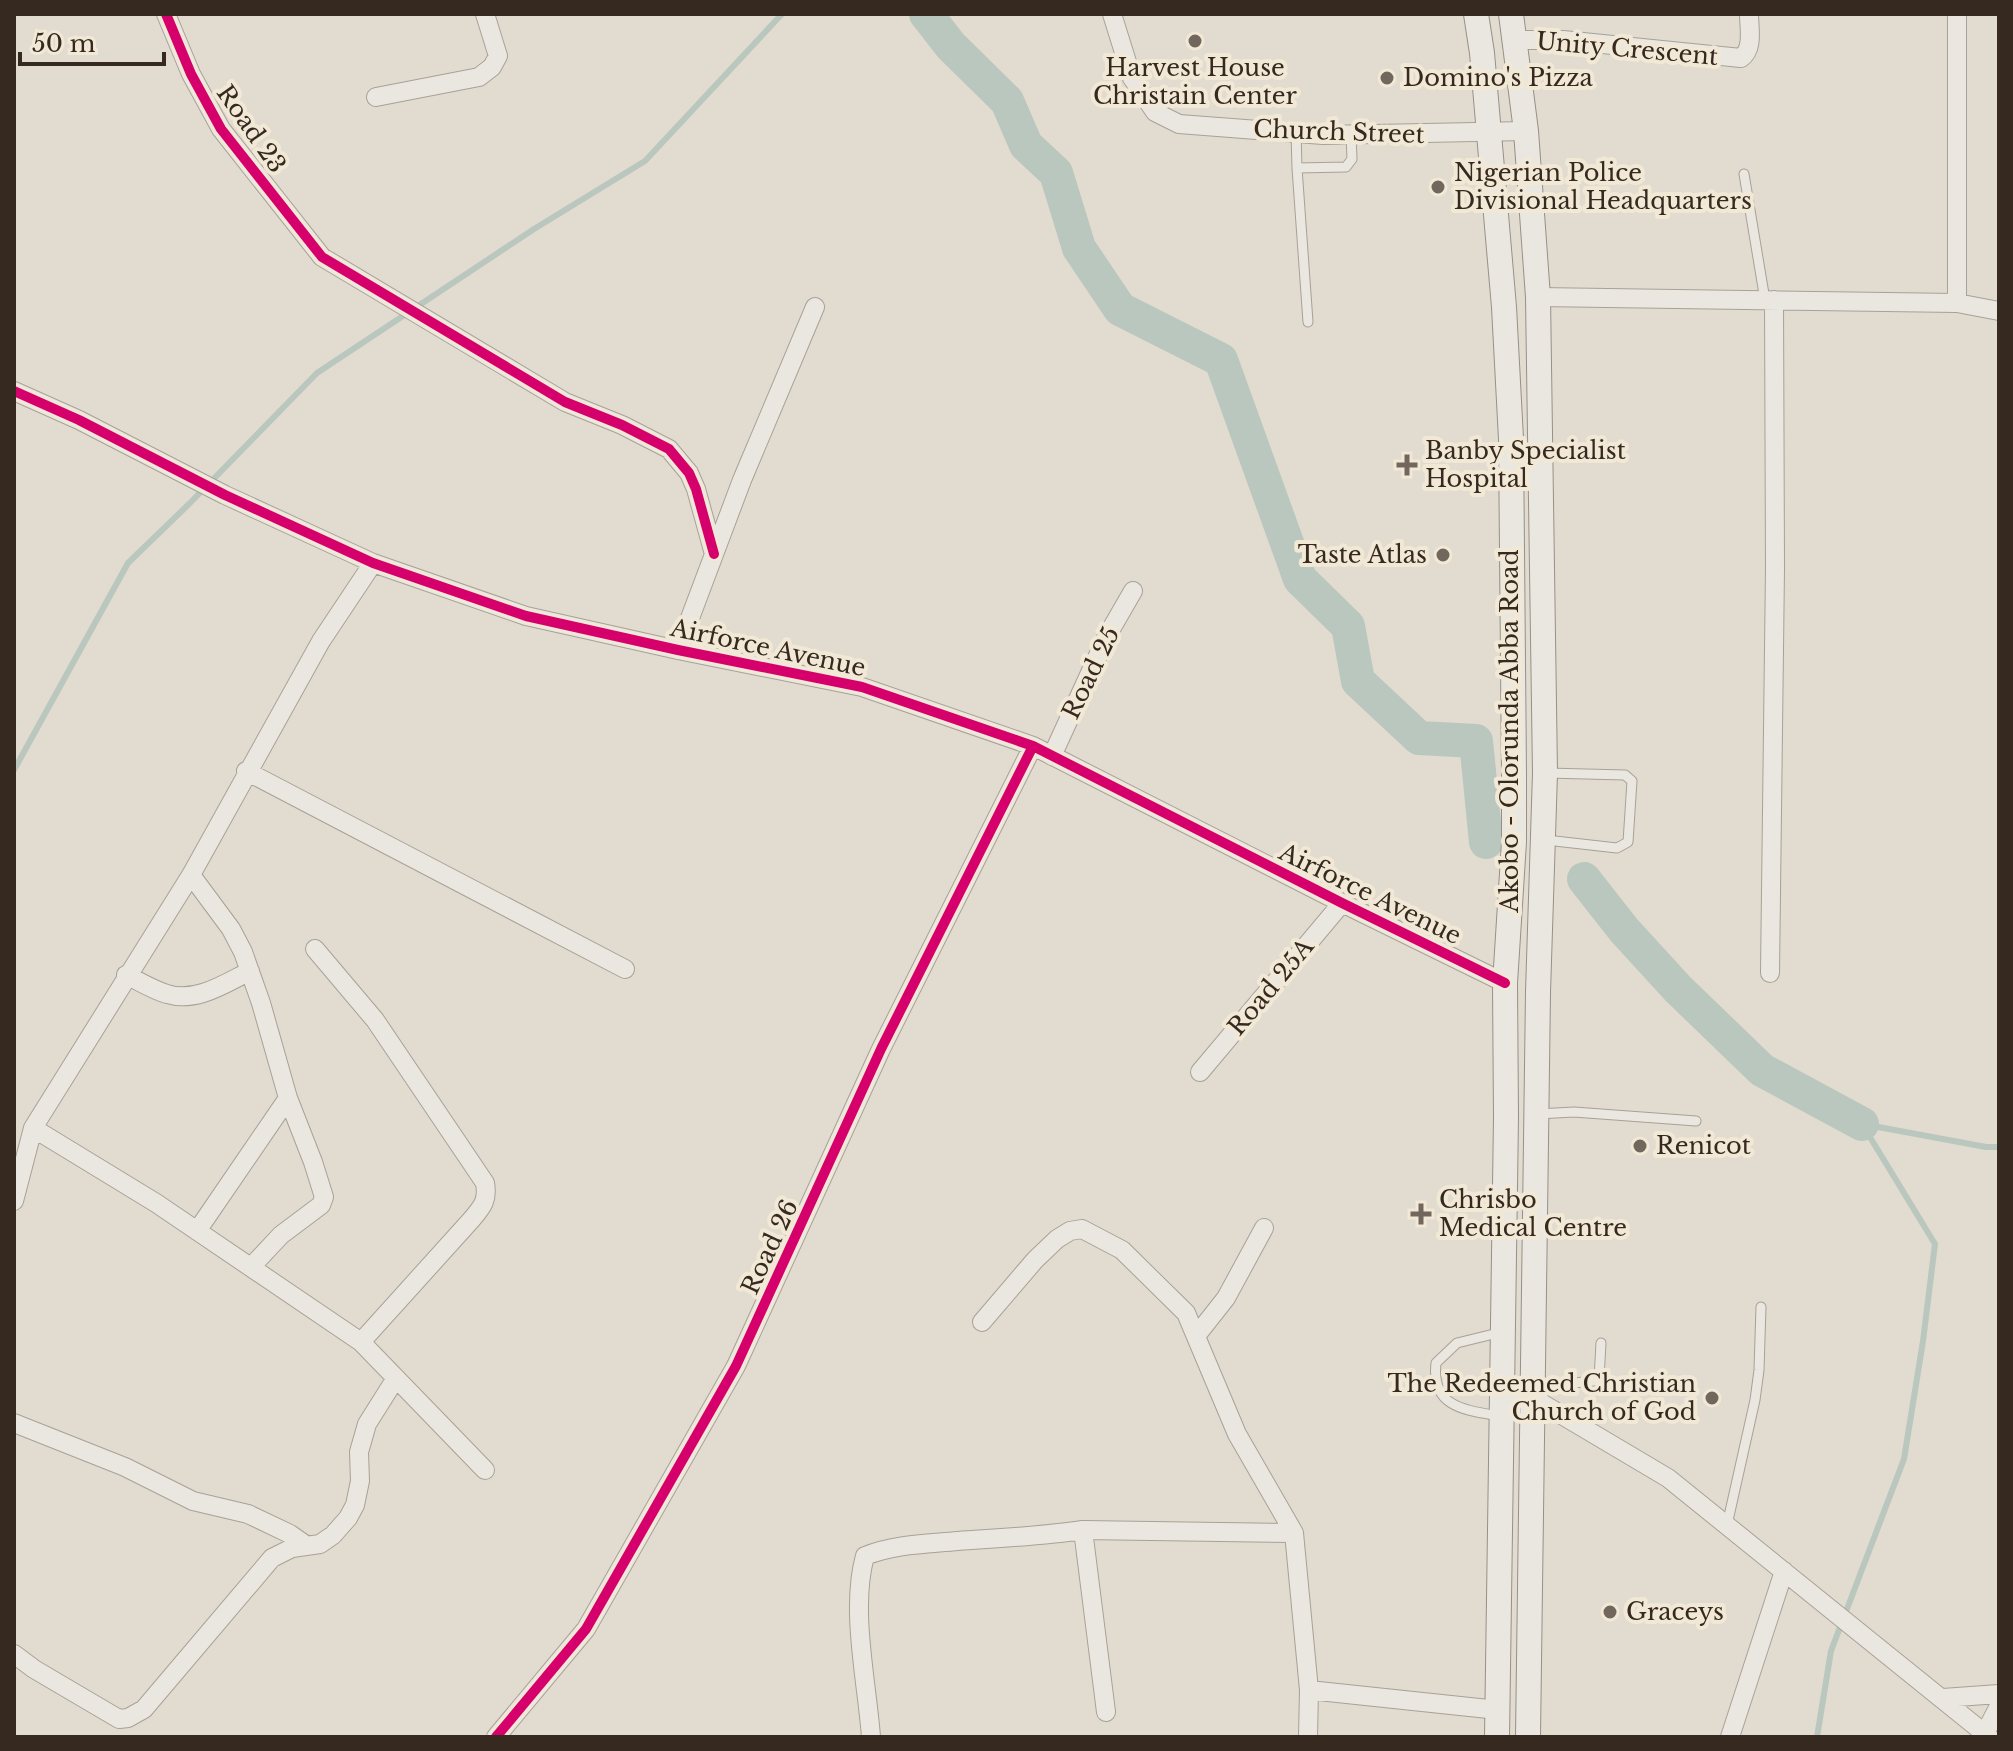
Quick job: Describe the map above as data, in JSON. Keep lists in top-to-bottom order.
{
  "streets": {
    "main road": ["Akobo - Olorunda Abba Road"],
    "street": [
      "Unity Crescent",
      "Road 23",
      "Church Street",
      "Airforce Avenue",
      "Road 25",
      "Road 25A",
      "Road 26"
    ]
  },
  "crossings": [
    ["Unity Crescent", "Akobo - Olorunda Abba Road"],
    ["Church Street", "Akobo - Olorunda Abba Road"],
    ["Airforce Avenue", "Road 25"],
    ["Airforce Avenue", "Akobo - Olorunda Abba Road"],
    ["Airforce Avenue", "Road 25A"],
    ["Airforce Avenue", "Road 26"]
  ],
  "places": {
    "other": [
      "Harvest House Christain Center",
      "Domino's Pizza",
      "Nigerian Police Divisional Headquarters",
      "Taste Atlas",
      "Renicot",
      "The Redeemed Christian Church of God",
      "Graceys"
    ],
    "health": ["Banby Specialist Hospital", "Chrisbo Medical Centre"]
  },
  "scale_bar": "50 m"
}
